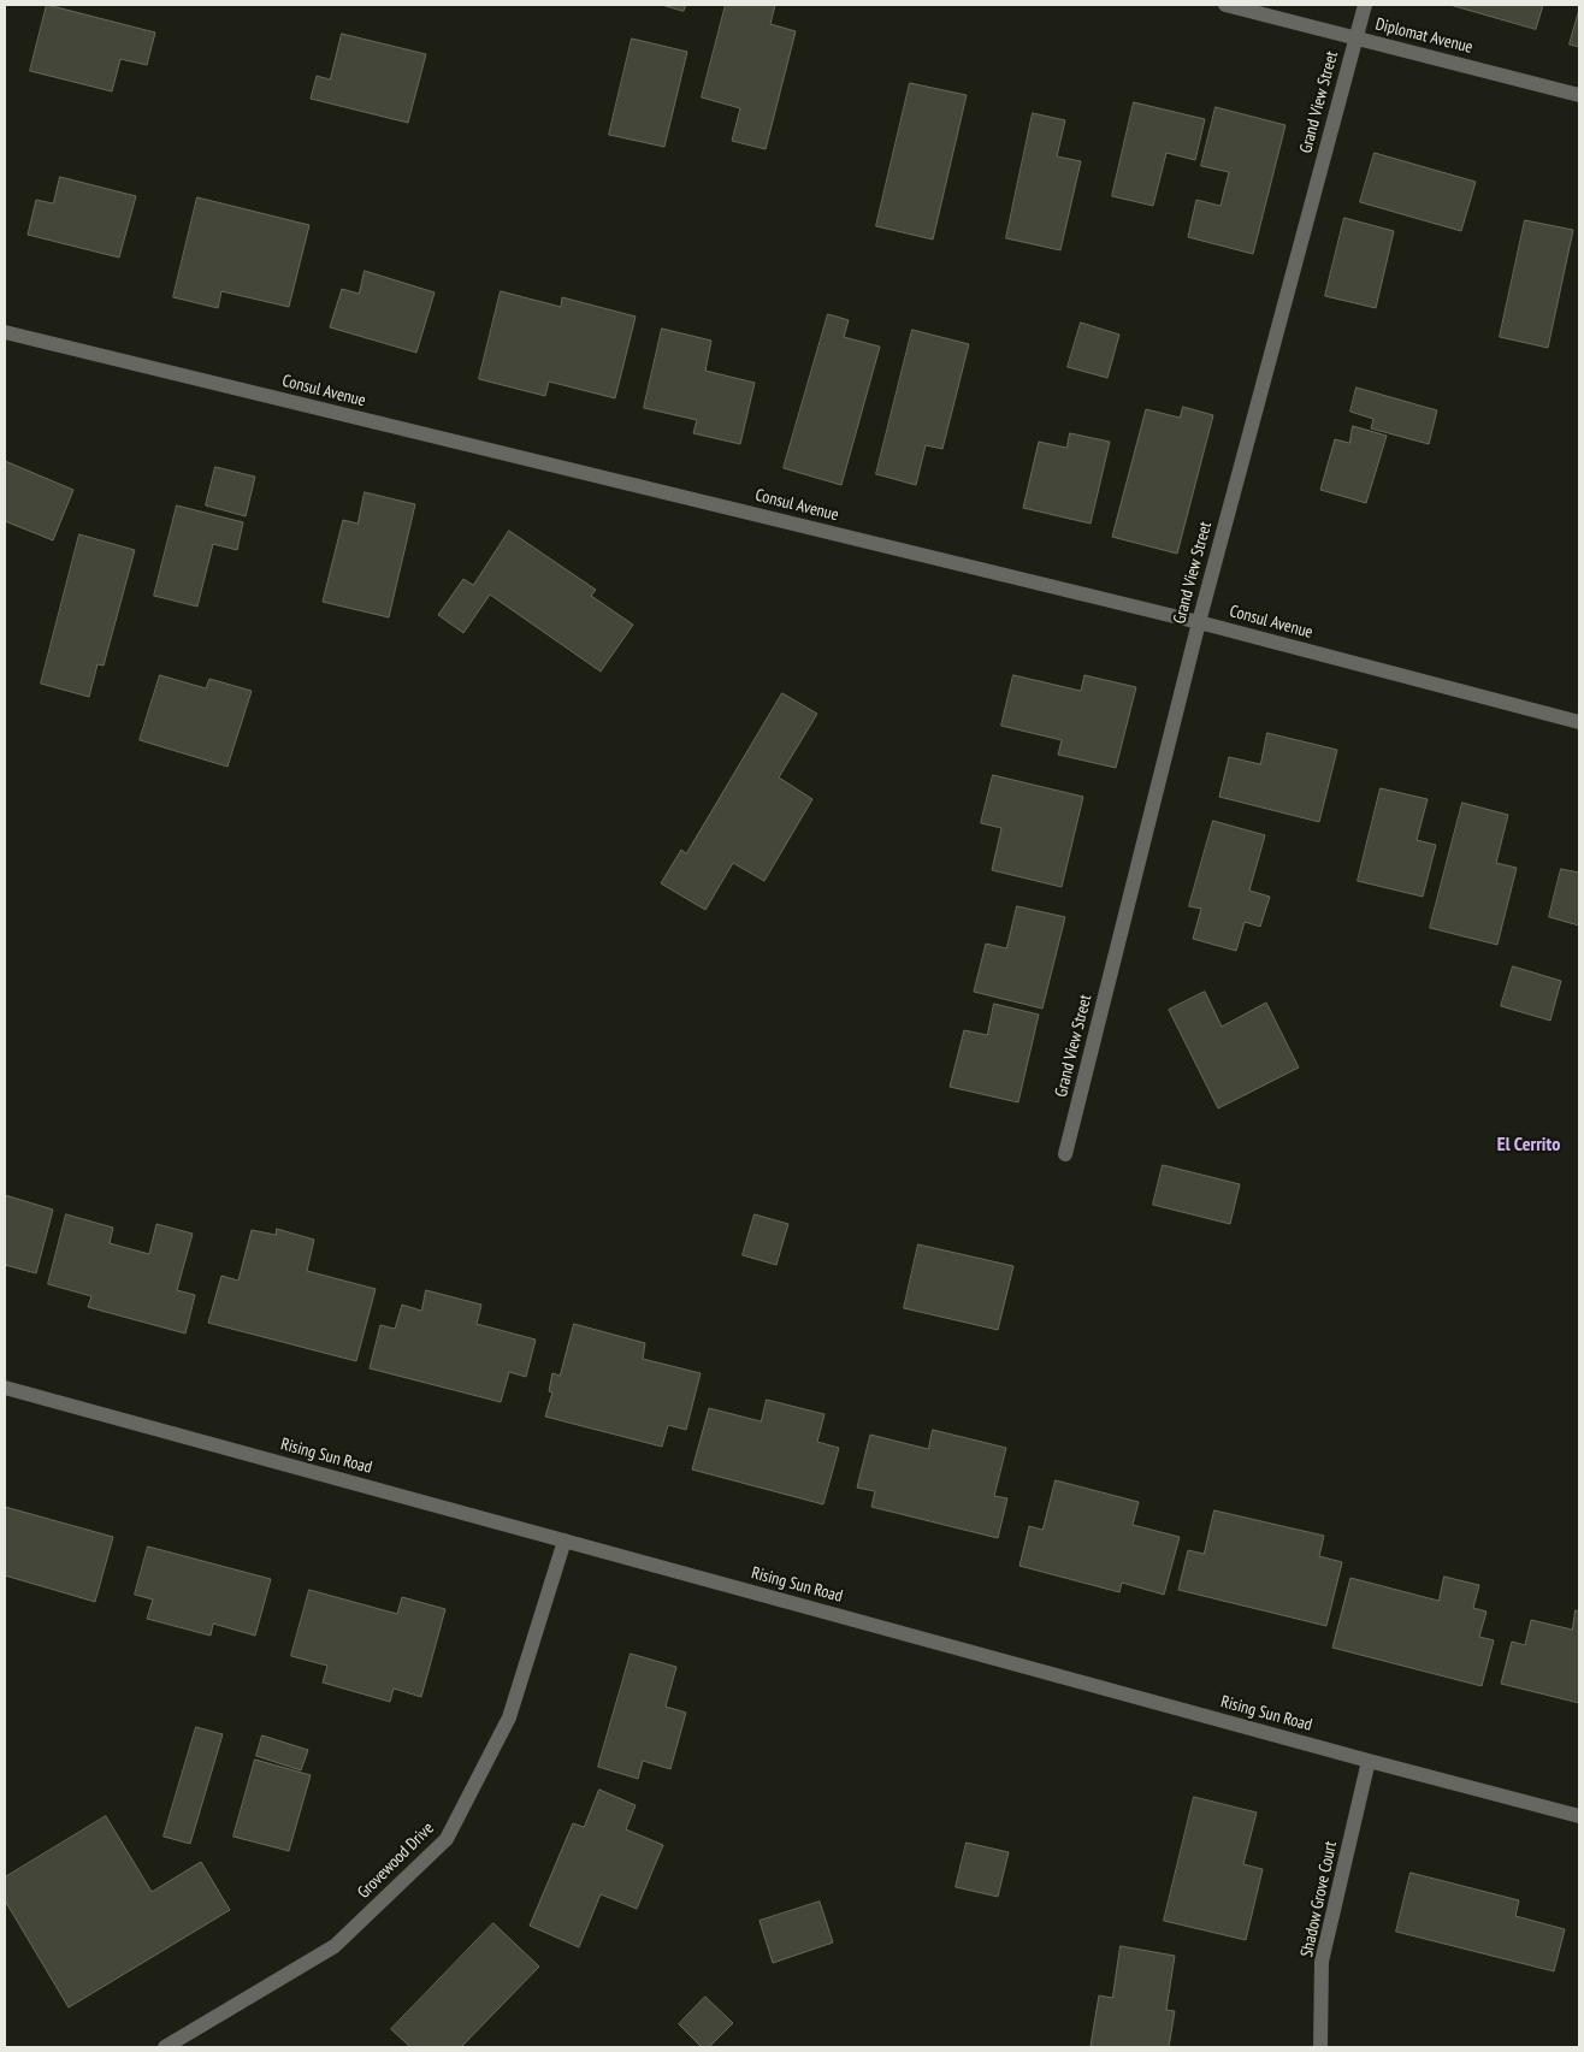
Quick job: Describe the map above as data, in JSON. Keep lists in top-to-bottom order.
{
  "streets": {
    "street": [
      "Diplomat Avenue",
      "Grand View Street",
      "Consul Avenue",
      "Rising Sun Road",
      "Grovewood Drive",
      "Shadow Grove Court"
    ]
  },
  "crossings": [
    ["Diplomat Avenue", "Grand View Street"],
    ["Grand View Street", "Consul Avenue"],
    ["Rising Sun Road", "Grovewood Drive"],
    ["Rising Sun Road", "Shadow Grove Court"]
  ],
  "districts": ["El Cerrito"]
}
